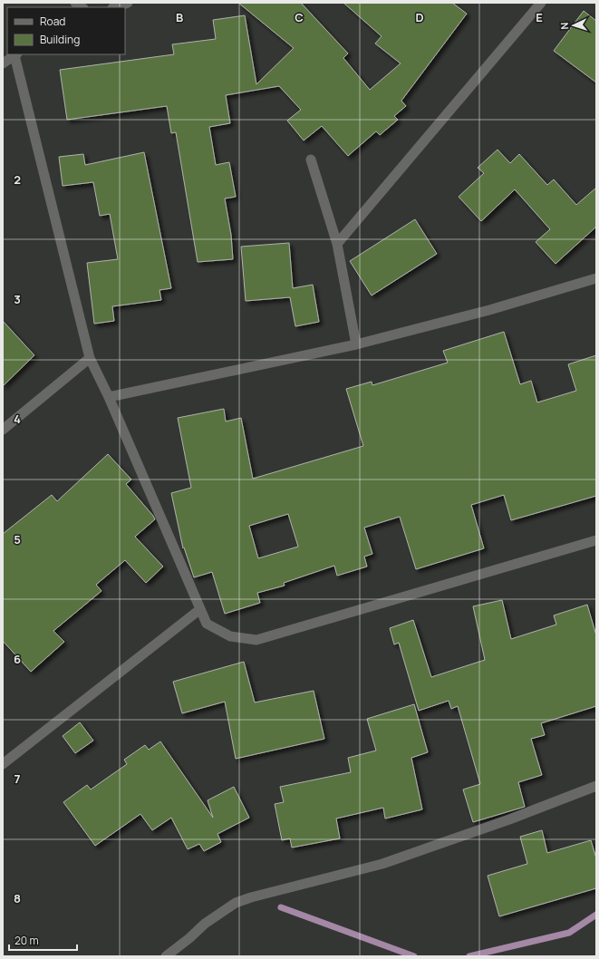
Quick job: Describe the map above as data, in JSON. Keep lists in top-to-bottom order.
{
  "legend": ["Road", "Building"],
  "scale_bar": "20 m",
  "north": "left",
  "grid": {
    "columns": [
      "B",
      "C",
      "D",
      "E"
    ],
    "rows": [
      "2",
      "3",
      "4",
      "5",
      "6",
      "7",
      "8"
    ]
  }
}
